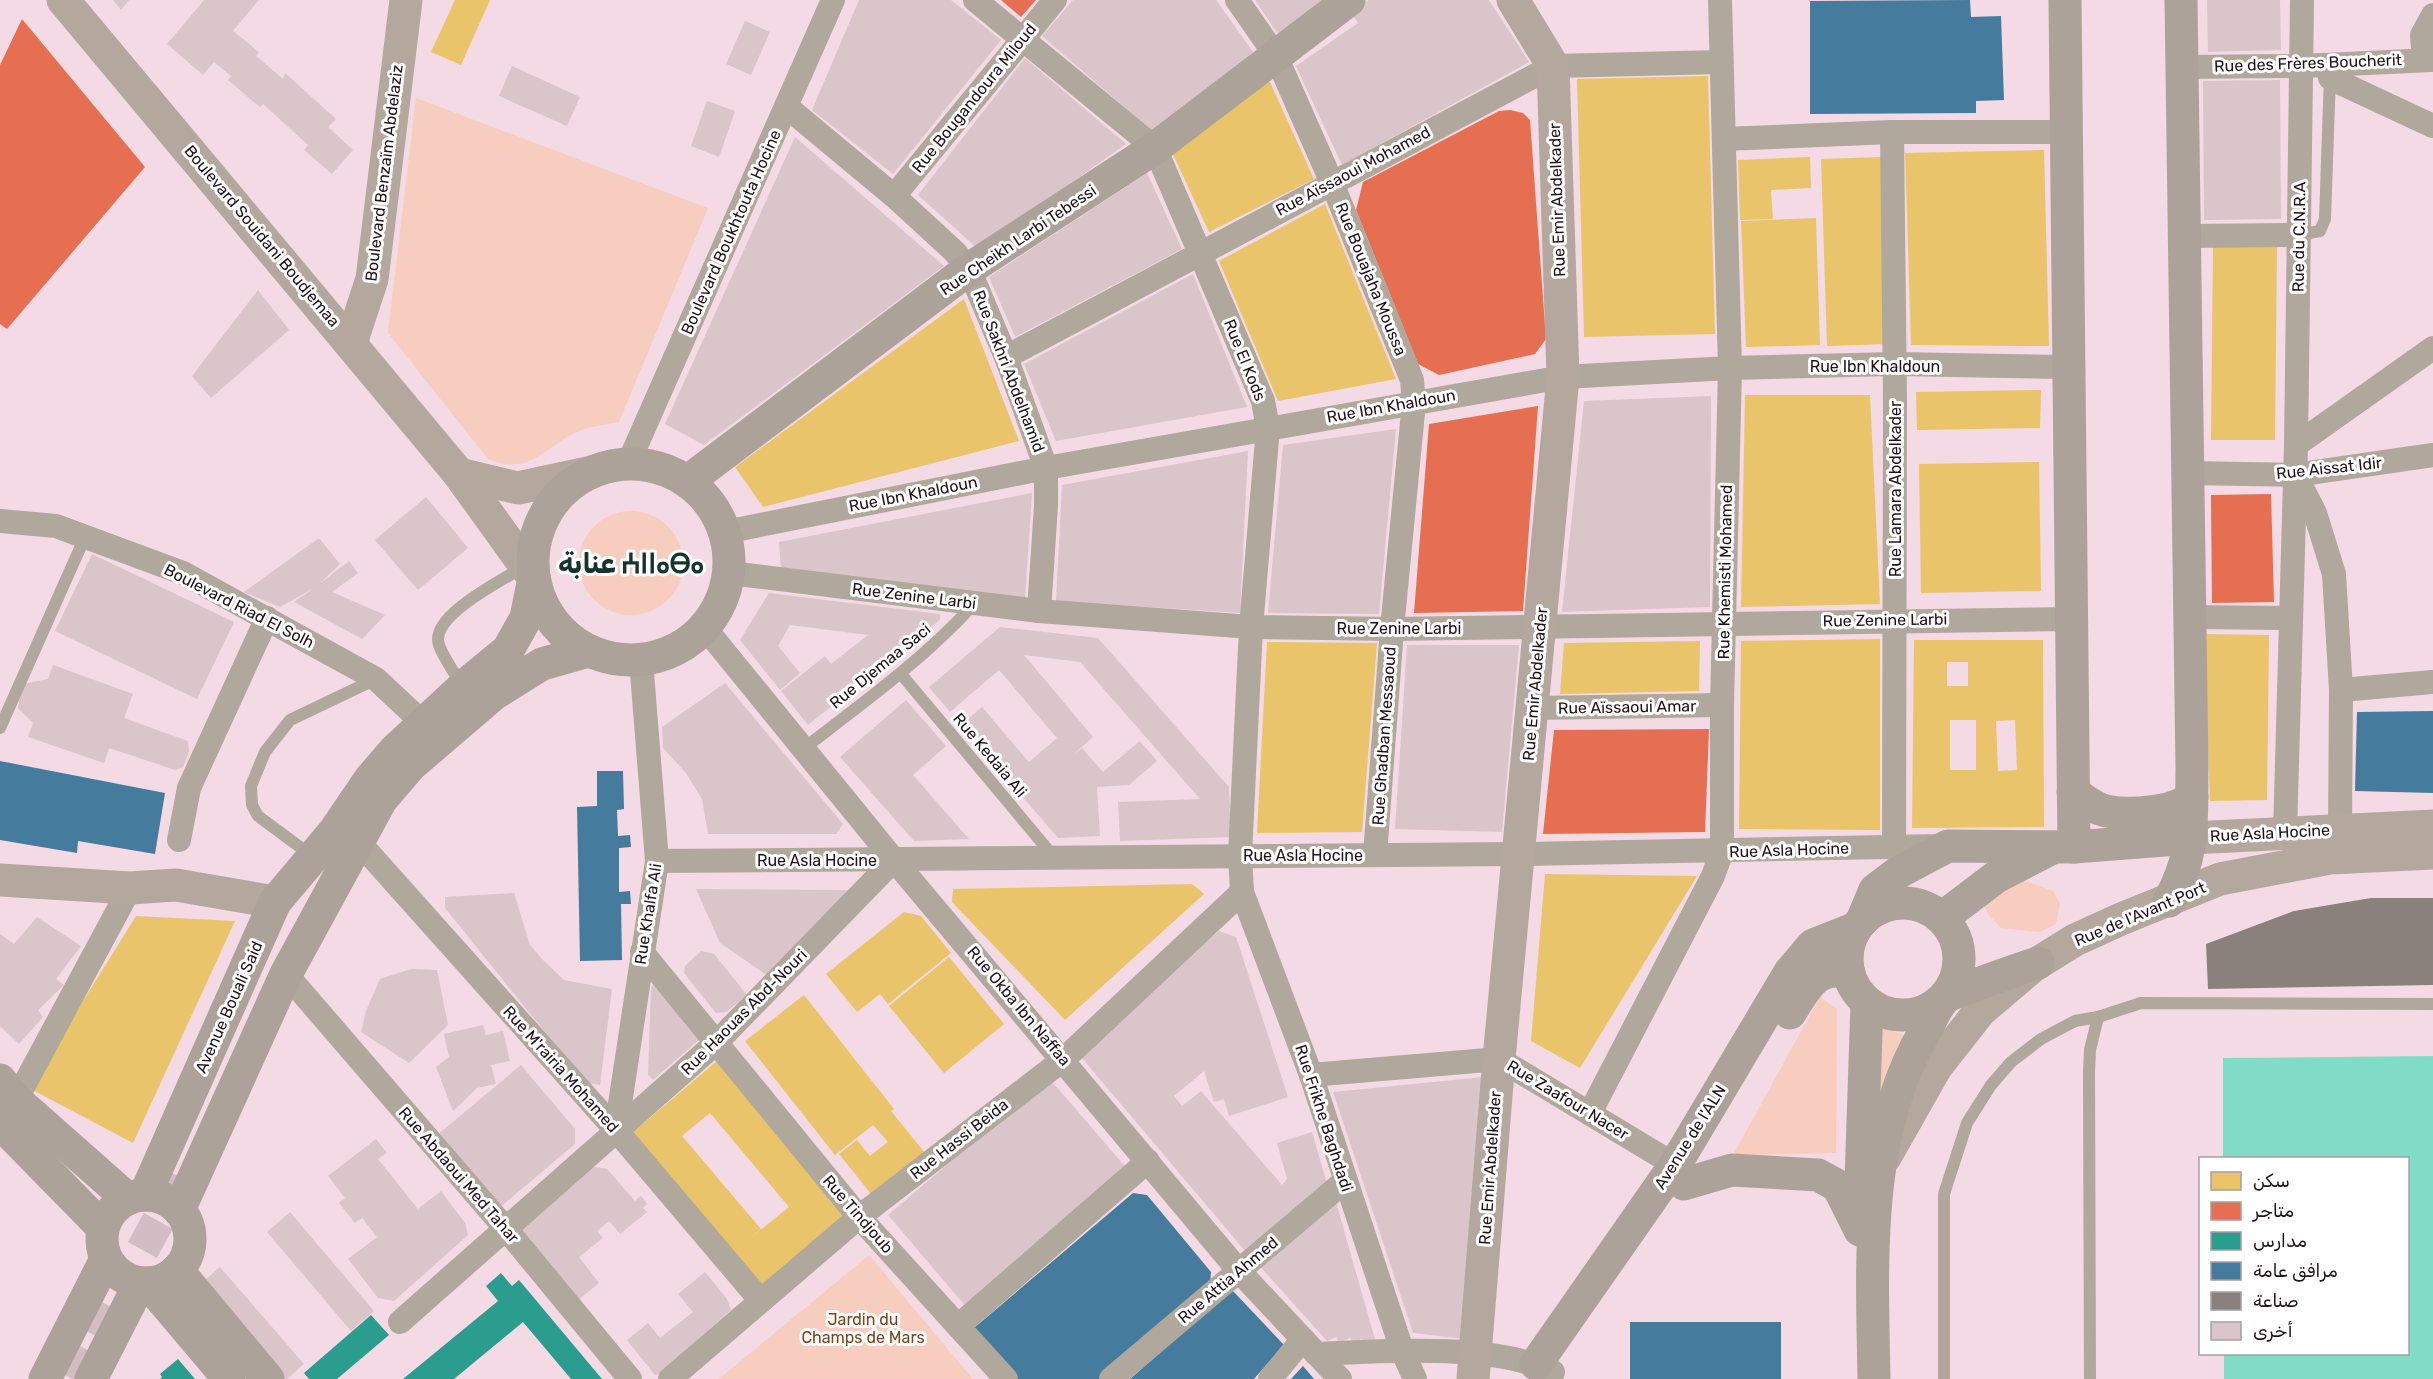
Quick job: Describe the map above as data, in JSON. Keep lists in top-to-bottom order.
{
  "streets": {
    "main road": [
      "Rue Cheikh Larbi Tebessi",
      "Rue Asla Hocine",
      "Avenue Bouali Said",
      "Avenue de l'ALN"
    ],
    "street": [
      "Rue des Frères Boucherit",
      "Rue Bougandoura Miloud",
      "Rue Aïssaoui Mohamed",
      "Boulevard Benzaïm Abdelaziz",
      "Rue Emir Abdelkader",
      "Boulevard Boukhtouta Hocine",
      "Boulevard Souidani Boudjemaa",
      "Rue du C.N.R.A",
      "Rue Bouajaha Moussa",
      "Rue El Kods",
      "Rue Ibn Khaldoun",
      "Rue Sakhri Abdelhamid",
      "Rue Aissat Idir",
      "Rue Lamara Abdelkader",
      "Rue Khemisti Mohamed",
      "Rue Zenine Larbi",
      "Boulevard Riad El Solh",
      "Rue Aïssaoui Amar",
      "Rue Ghadban Messaoud",
      "Rue Khalfa Ali",
      "Rue de l'Avant Port",
      "Rue Okba Ibn Naffaa",
      "Rue Haouas Abd-Nouri",
      "Rue M'rairia Mohamed",
      "Rue Zaafour Nacer",
      "Rue Frikhe Baghdadi",
      "Rue Hassi Beida",
      "Rue Abdaoui Med Tahar",
      "Rue Tindjoub",
      "Rue Attia Ahmed"
    ],
    "lane": ["Rue Djemaa Saci", "Rue Kedaia Ali"]
  },
  "crossings": [
    ["Rue des Frères Boucherit", "Rue du C.N.R.A"],
    ["Rue Bougandoura Miloud", "Rue El Kods"],
    ["Rue Bougandoura Miloud", "Rue Sakhri Abdelhamid"],
    ["Rue Aïssaoui Mohamed", "Rue Emir Abdelkader"],
    ["Rue Aïssaoui Mohamed", "Rue Bouajaha Moussa"],
    ["Rue Aïssaoui Mohamed", "Rue El Kods"],
    ["Rue Aïssaoui Mohamed", "Rue Sakhri Abdelhamid"],
    ["Rue Aïssaoui Mohamed", "Rue Khemisti Mohamed"],
    ["Boulevard Benzaïm Abdelaziz", "Boulevard Souidani Boudjemaa"],
    ["Rue Emir Abdelkader", "Rue Ibn Khaldoun"],
    ["Rue Emir Abdelkader", "Rue Zenine Larbi"],
    ["Rue Emir Abdelkader", "Rue Aïssaoui Amar"],
    ["Rue Emir Abdelkader", "Rue Asla Hocine"],
    ["Rue Emir Abdelkader", "Rue Zaafour Nacer"],
    ["Boulevard Boukhtouta Hocine", "Boulevard Souidani Boudjemaa"],
    ["Boulevard Boukhtouta Hocine", "Rue Cheikh Larbi Tebessi"],
    ["Boulevard Boukhtouta Hocine", "Rue Ibn Khaldoun"],
    ["Boulevard Boukhtouta Hocine", "Rue Sakhri Abdelhamid"],
    ["Boulevard Boukhtouta Hocine", "Rue Zenine Larbi"],
    ["Boulevard Boukhtouta Hocine", "Rue Khalfa Ali"],
    ["Boulevard Boukhtouta Hocine", "Rue Okba Ibn Naffaa"],
    ["Boulevard Boukhtouta Hocine", "Avenue Bouali Said"],
    ["Boulevard Souidani Boudjemaa", "Rue Cheikh Larbi Tebessi"],
    ["Boulevard Souidani Boudjemaa", "Rue Ibn Khaldoun"],
    ["Boulevard Souidani Boudjemaa", "Rue Zenine Larbi"],
    ["Boulevard Souidani Boudjemaa", "Rue Khalfa Ali"],
    ["Boulevard Souidani Boudjemaa", "Rue Okba Ibn Naffaa"],
    ["Boulevard Souidani Boudjemaa", "Avenue Bouali Said"],
    ["Rue du C.N.R.A", "Rue Aissat Idir"],
    ["Rue du C.N.R.A", "Rue Asla Hocine"],
    ["Rue Cheikh Larbi Tebessi", "Rue Bouajaha Moussa"],
    ["Rue Cheikh Larbi Tebessi", "Rue El Kods"],
    ["Rue Cheikh Larbi Tebessi", "Rue Ibn Khaldoun"],
    ["Rue Cheikh Larbi Tebessi", "Rue Sakhri Abdelhamid"],
    ["Rue Cheikh Larbi Tebessi", "Rue Zenine Larbi"],
    ["Rue Cheikh Larbi Tebessi", "Rue Khalfa Ali"],
    ["Rue Cheikh Larbi Tebessi", "Rue Okba Ibn Naffaa"],
    ["Rue Cheikh Larbi Tebessi", "Avenue Bouali Said"],
    ["Rue Bouajaha Moussa", "Rue Ibn Khaldoun"],
    ["Rue Bouajaha Moussa", "Rue Ghadban Messaoud"],
    ["Rue El Kods", "Rue Ibn Khaldoun"],
    ["Rue El Kods", "Rue Zenine Larbi"],
    ["Rue El Kods", "Rue Asla Hocine"],
    ["Rue El Kods", "Rue Frikhe Baghdadi"],
    ["Rue Ibn Khaldoun", "Rue Sakhri Abdelhamid"],
    ["Rue Ibn Khaldoun", "Rue Lamara Abdelkader"],
    ["Rue Ibn Khaldoun", "Rue Khemisti Mohamed"],
    ["Rue Ibn Khaldoun", "Rue Zenine Larbi"],
    ["Rue Ibn Khaldoun", "Rue Ghadban Messaoud"],
    ["Rue Ibn Khaldoun", "Rue Khalfa Ali"],
    ["Rue Ibn Khaldoun", "Rue Okba Ibn Naffaa"],
    ["Rue Ibn Khaldoun", "Avenue Bouali Said"],
    ["Rue Sakhri Abdelhamid", "Rue Zenine Larbi"],
    ["Rue Lamara Abdelkader", "Rue Zenine Larbi"],
    ["Rue Lamara Abdelkader", "Rue Asla Hocine"],
    ["Rue Khemisti Mohamed", "Rue Zenine Larbi"],
    ["Rue Khemisti Mohamed", "Rue Aïssaoui Amar"],
    ["Rue Khemisti Mohamed", "Rue Asla Hocine"],
    ["Rue Khemisti Mohamed", "Rue Zaafour Nacer"],
    ["Rue Zenine Larbi", "Rue Djemaa Saci"],
    ["Rue Zenine Larbi", "Rue Ghadban Messaoud"],
    ["Rue Zenine Larbi", "Rue Khalfa Ali"],
    ["Rue Zenine Larbi", "Rue Okba Ibn Naffaa"],
    ["Rue Zenine Larbi", "Avenue Bouali Said"],
    ["Boulevard Riad El Solh", "Avenue Bouali Said"],
    ["Rue Djemaa Saci", "Rue Kedaia Ali"],
    ["Rue Djemaa Saci", "Rue Okba Ibn Naffaa"],
    ["Rue Ghadban Messaoud", "Rue Asla Hocine"],
    ["Rue Kedaia Ali", "Rue Asla Hocine"],
    ["Rue Asla Hocine", "Rue Khalfa Ali"],
    ["Rue Asla Hocine", "Rue Okba Ibn Naffaa"],
    ["Rue Asla Hocine", "Rue Haouas Abd-Nouri"],
    ["Rue Asla Hocine", "Rue Frikhe Baghdadi"],
    ["Rue Asla Hocine", "Avenue de l'ALN"],
    ["Rue Khalfa Ali", "Rue Okba Ibn Naffaa"],
    ["Rue Khalfa Ali", "Avenue Bouali Said"],
    ["Rue Khalfa Ali", "Rue Haouas Abd-Nouri"],
    ["Rue Khalfa Ali", "Rue M'rairia Mohamed"],
    ["Rue Khalfa Ali", "Rue Tindjoub"],
    ["Rue Okba Ibn Naffaa", "Avenue Bouali Said"],
    ["Rue Okba Ibn Naffaa", "Rue Haouas Abd-Nouri"],
    ["Rue Okba Ibn Naffaa", "Rue Hassi Beida"],
    ["Rue Okba Ibn Naffaa", "Rue Attia Ahmed"],
    ["Avenue Bouali Said", "Rue M'rairia Mohamed"],
    ["Avenue Bouali Said", "Rue Abdaoui Med Tahar"],
    ["Rue Haouas Abd-Nouri", "Rue M'rairia Mohamed"],
    ["Rue Haouas Abd-Nouri", "Rue Abdaoui Med Tahar"],
    ["Rue Haouas Abd-Nouri", "Rue Tindjoub"],
    ["Rue M'rairia Mohamed", "Rue Hassi Beida"],
    ["Rue Zaafour Nacer", "Rue Frikhe Baghdadi"],
    ["Rue Zaafour Nacer", "Avenue de l'ALN"],
    ["Rue Frikhe Baghdadi", "Rue Hassi Beida"],
    ["Rue Frikhe Baghdadi", "Rue Attia Ahmed"],
    ["Rue Hassi Beida", "Rue Tindjoub"]
  ],
  "districts": ["عنابة ⵄⵏⵏⴰⴱⴰ"],
  "parks": ["Jardin du Champs de Mars"],
  "legend": [
    "سكن",
    "متاجر",
    "مدارس",
    "مرافق عامة",
    "صناعة",
    "أخرى"
  ]
}
